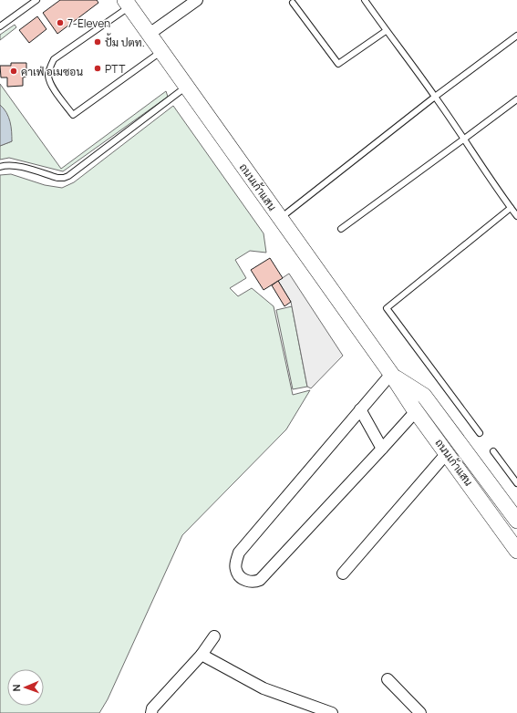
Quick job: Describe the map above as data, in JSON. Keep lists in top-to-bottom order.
{
  "streets": {
    "main road": ["ถนนเก้าแสน"]
  },
  "places": [
    "7-Eleven",
    "ปั้ม ปตท.",
    "PTT",
    "คาเฟ่ อเมซอน"
  ],
  "north": "left"
}
